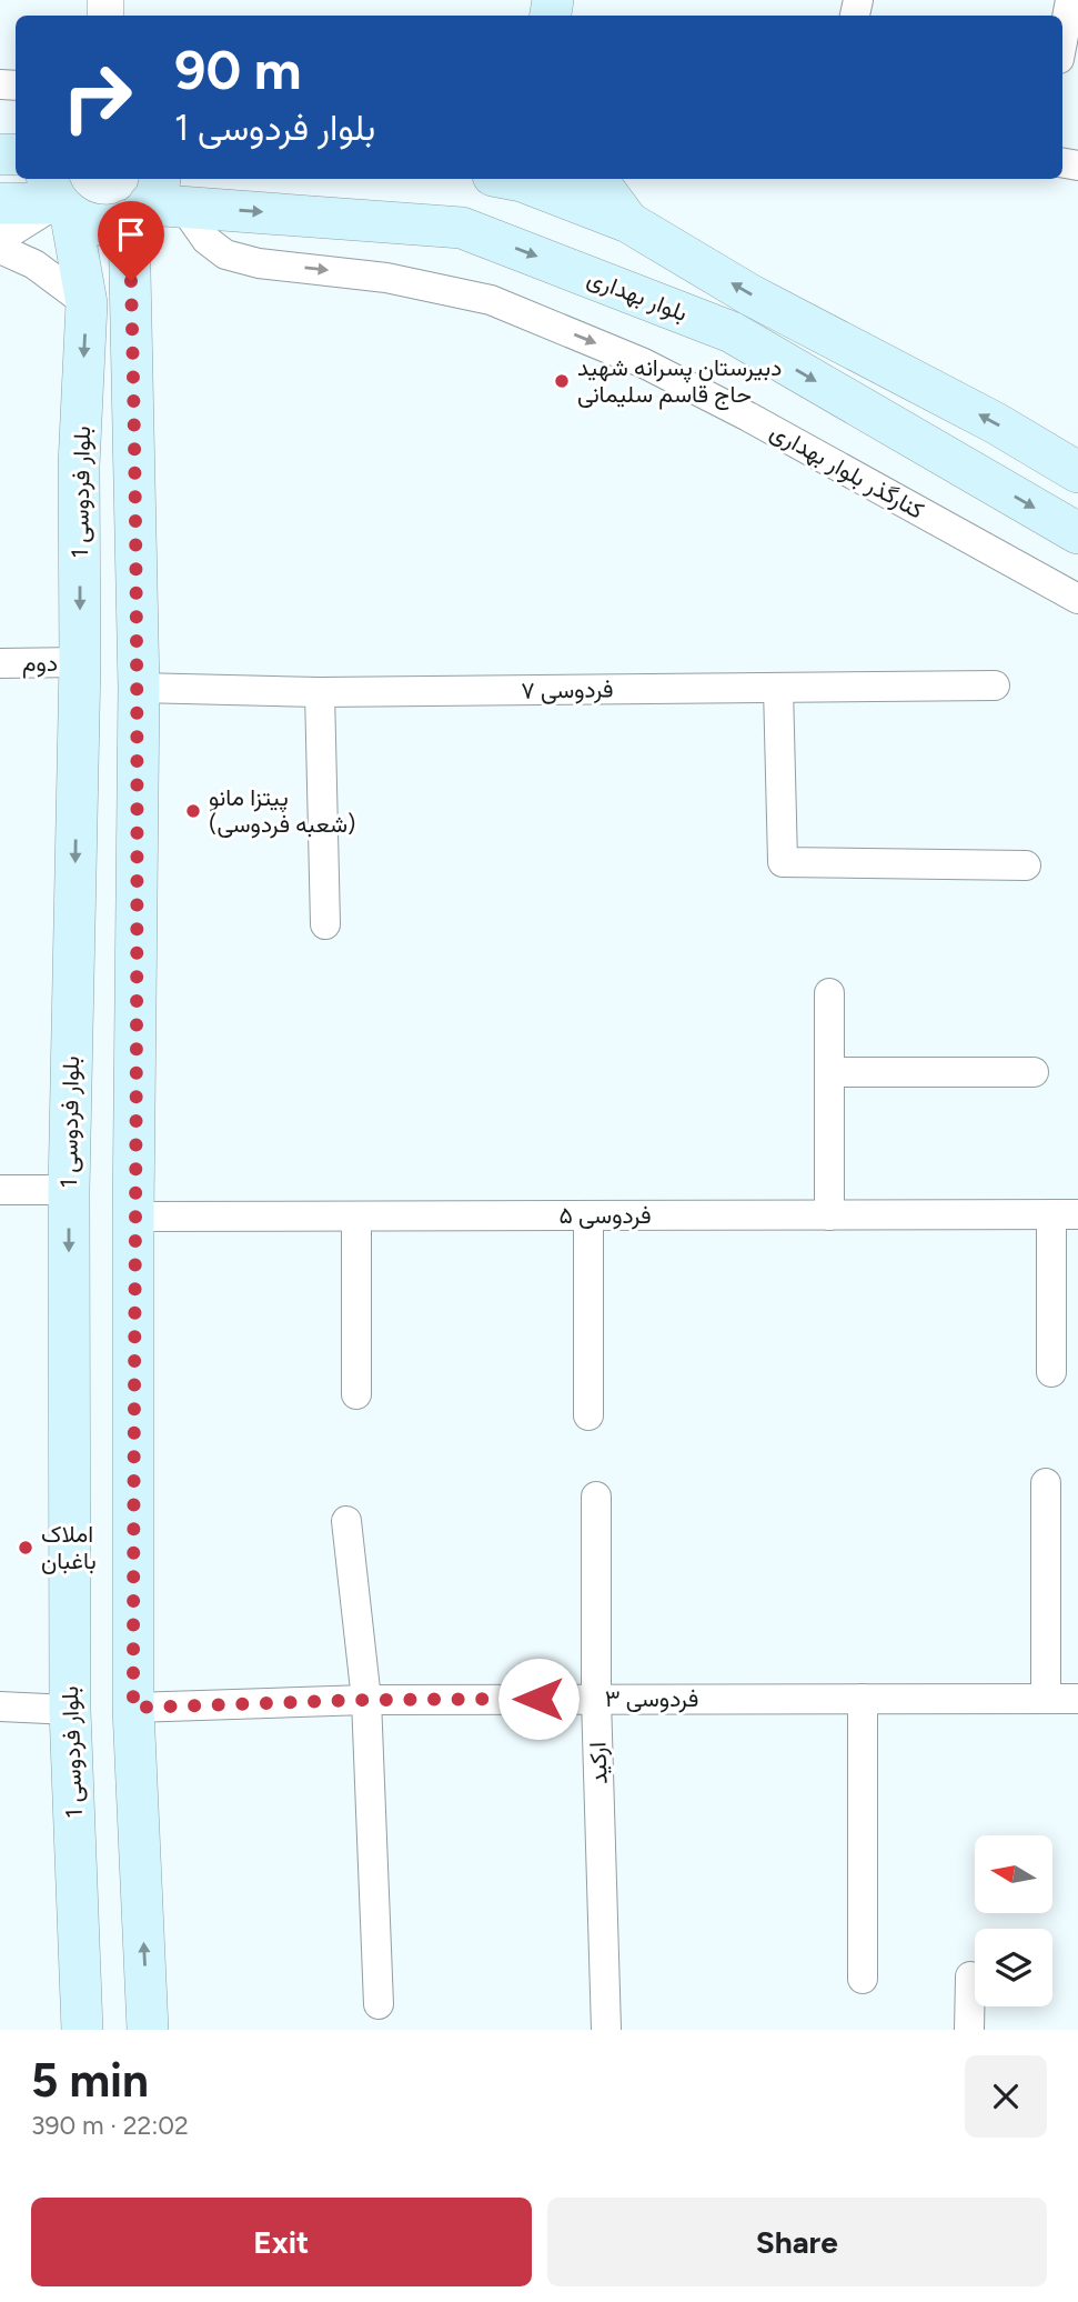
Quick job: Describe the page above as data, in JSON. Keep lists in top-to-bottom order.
{
  "streets": {
    "main road": ["بلوار بهداری", "بلوار فردوسی 1"],
    "street": [
      "کنارگذر بلوار بهداری",
      "دوم",
      "فردوسی ۷",
      "فردوسی ۵",
      "فردوسی ۳",
      "ارکید"
    ]
  },
  "crossings": [
    ["بلوار بهداری", "کنارگذر بلوار بهداری"],
    ["بلوار بهداری", "بلوار فردوسی 1"],
    ["بلوار فردوسی 1", "دوم"],
    ["فردوسی ۳", "ارکید"]
  ],
  "one_way": ["کنارگذر بلوار بهداری"],
  "places": ["دبیرستان پسرانه شهید حاج قاسم سلیمانی", "پیتزا مانو (شعبه فردوسی)", "املاک باغبان"],
  "north": "left",
  "page": {
    "turn": ["90 m", "بلوار فردوسی 1"],
    "heading": ["5 min", "390 m · 22:02"],
    "buttons": ["Exit", "Share"]
  }
}
